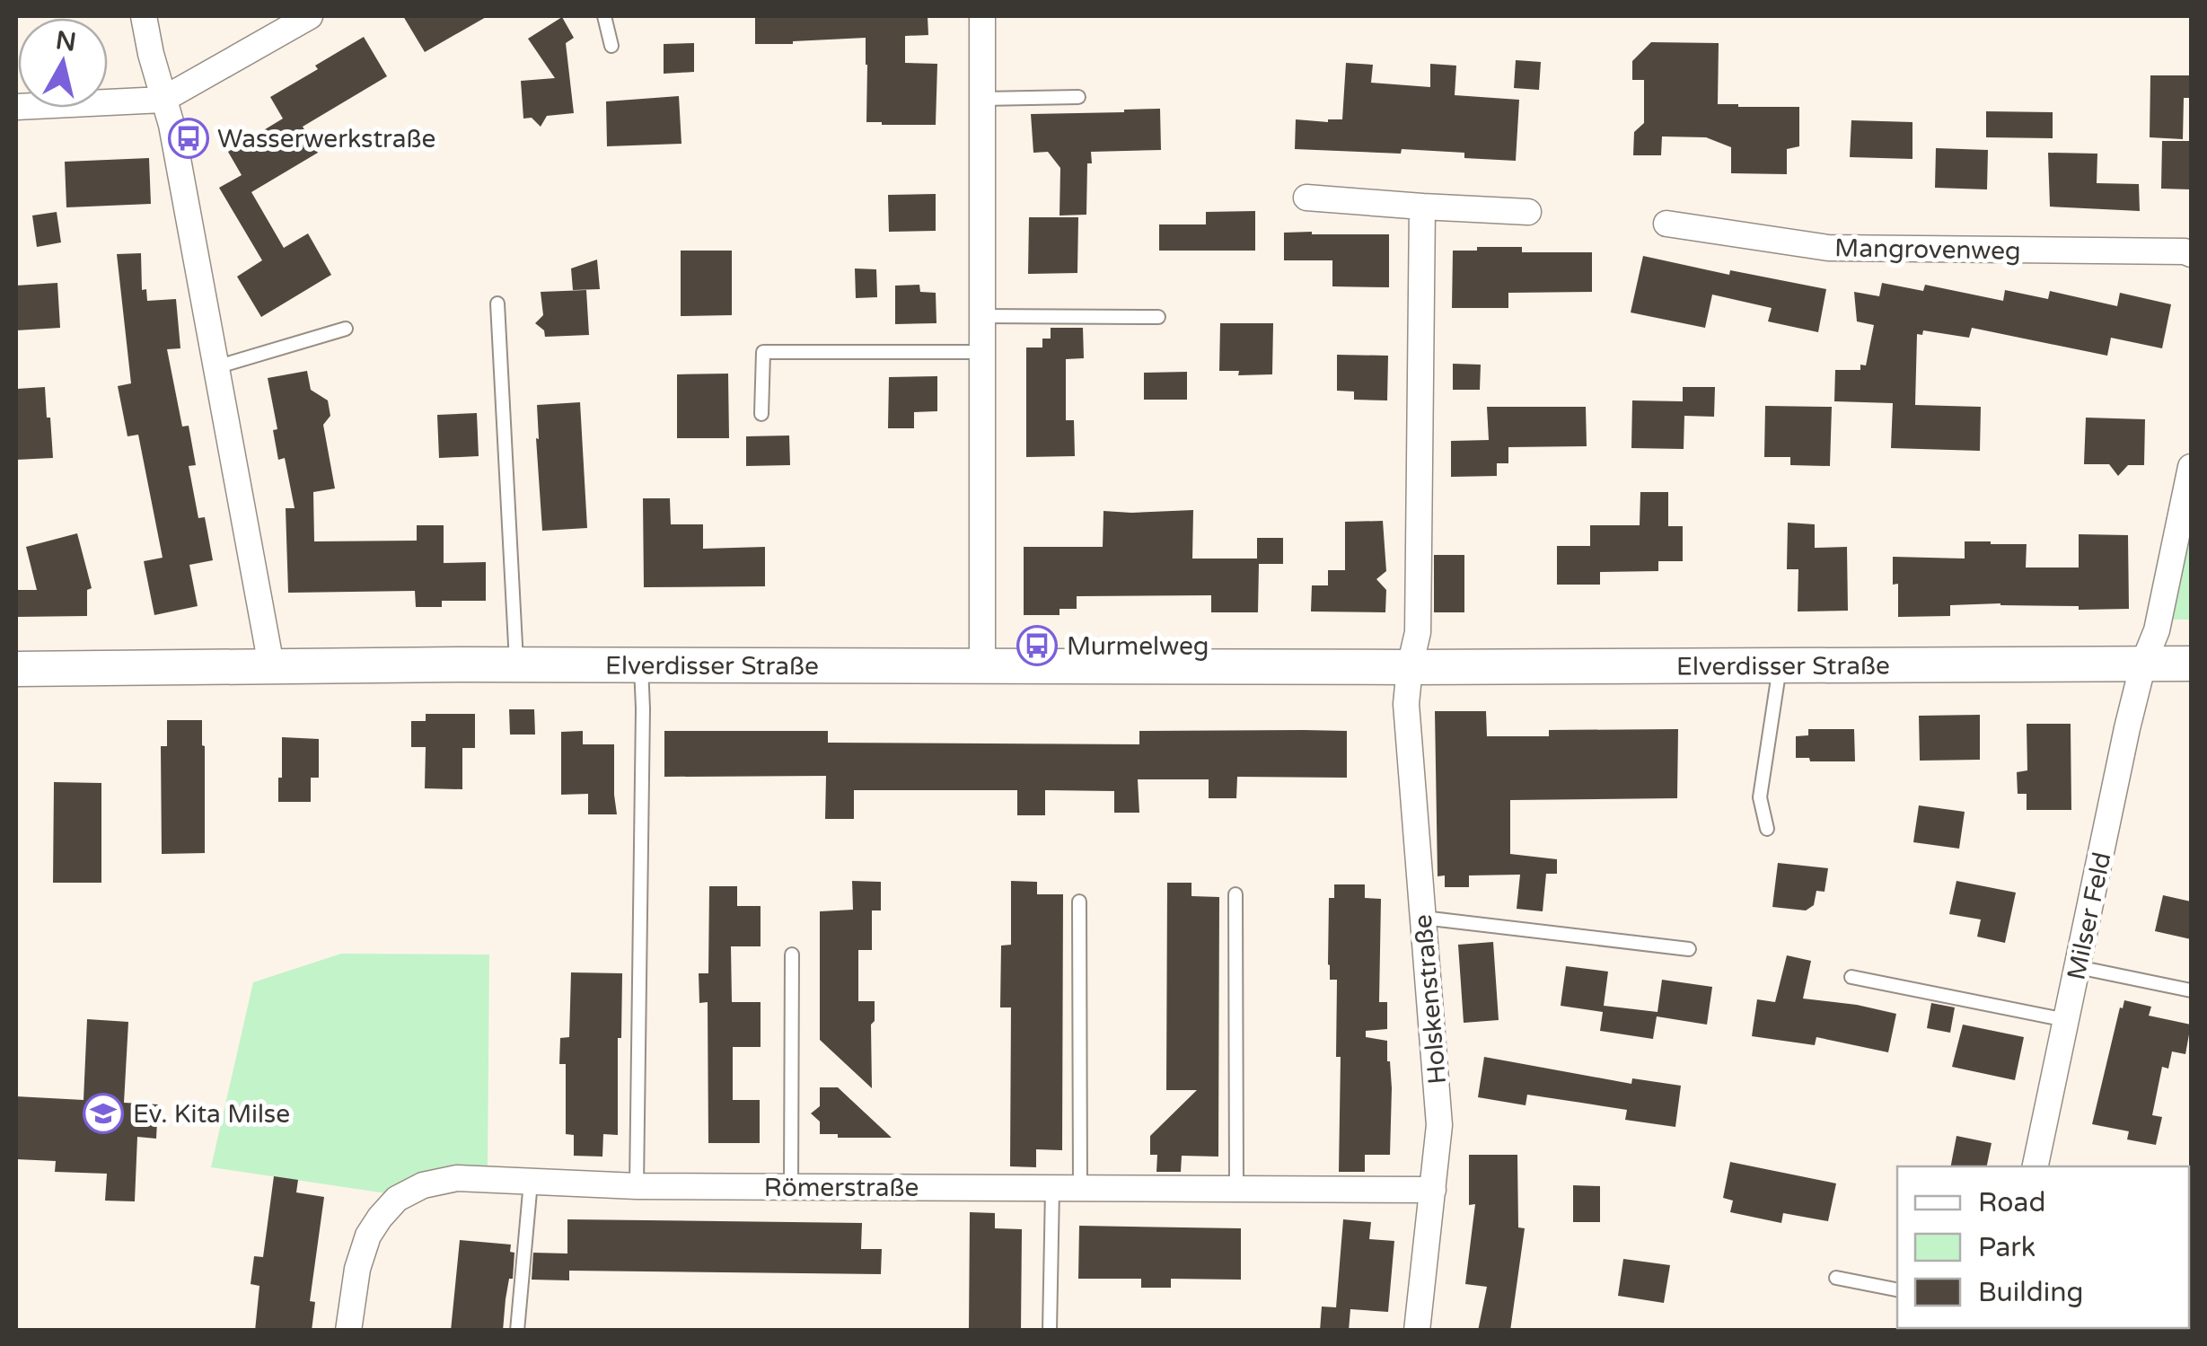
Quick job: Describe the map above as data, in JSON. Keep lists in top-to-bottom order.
{
  "streets": {
    "street": [
      "Mangrovenweg",
      "Elverdisser Straße",
      "Milser Feld",
      "Holskenstraße",
      "Römerstraße"
    ]
  },
  "crossings": [
    ["Elverdisser Straße", "Milser Feld"],
    ["Elverdisser Straße", "Holskenstraße"],
    ["Holskenstraße", "Römerstraße"]
  ],
  "places": {
    "bus stop": ["Wasserwerkstraße", "Murmelweg"],
    "school or university": ["Ev. Kita Milse"]
  },
  "legend": ["Road", "Park", "Building"],
  "north": "top"
}
